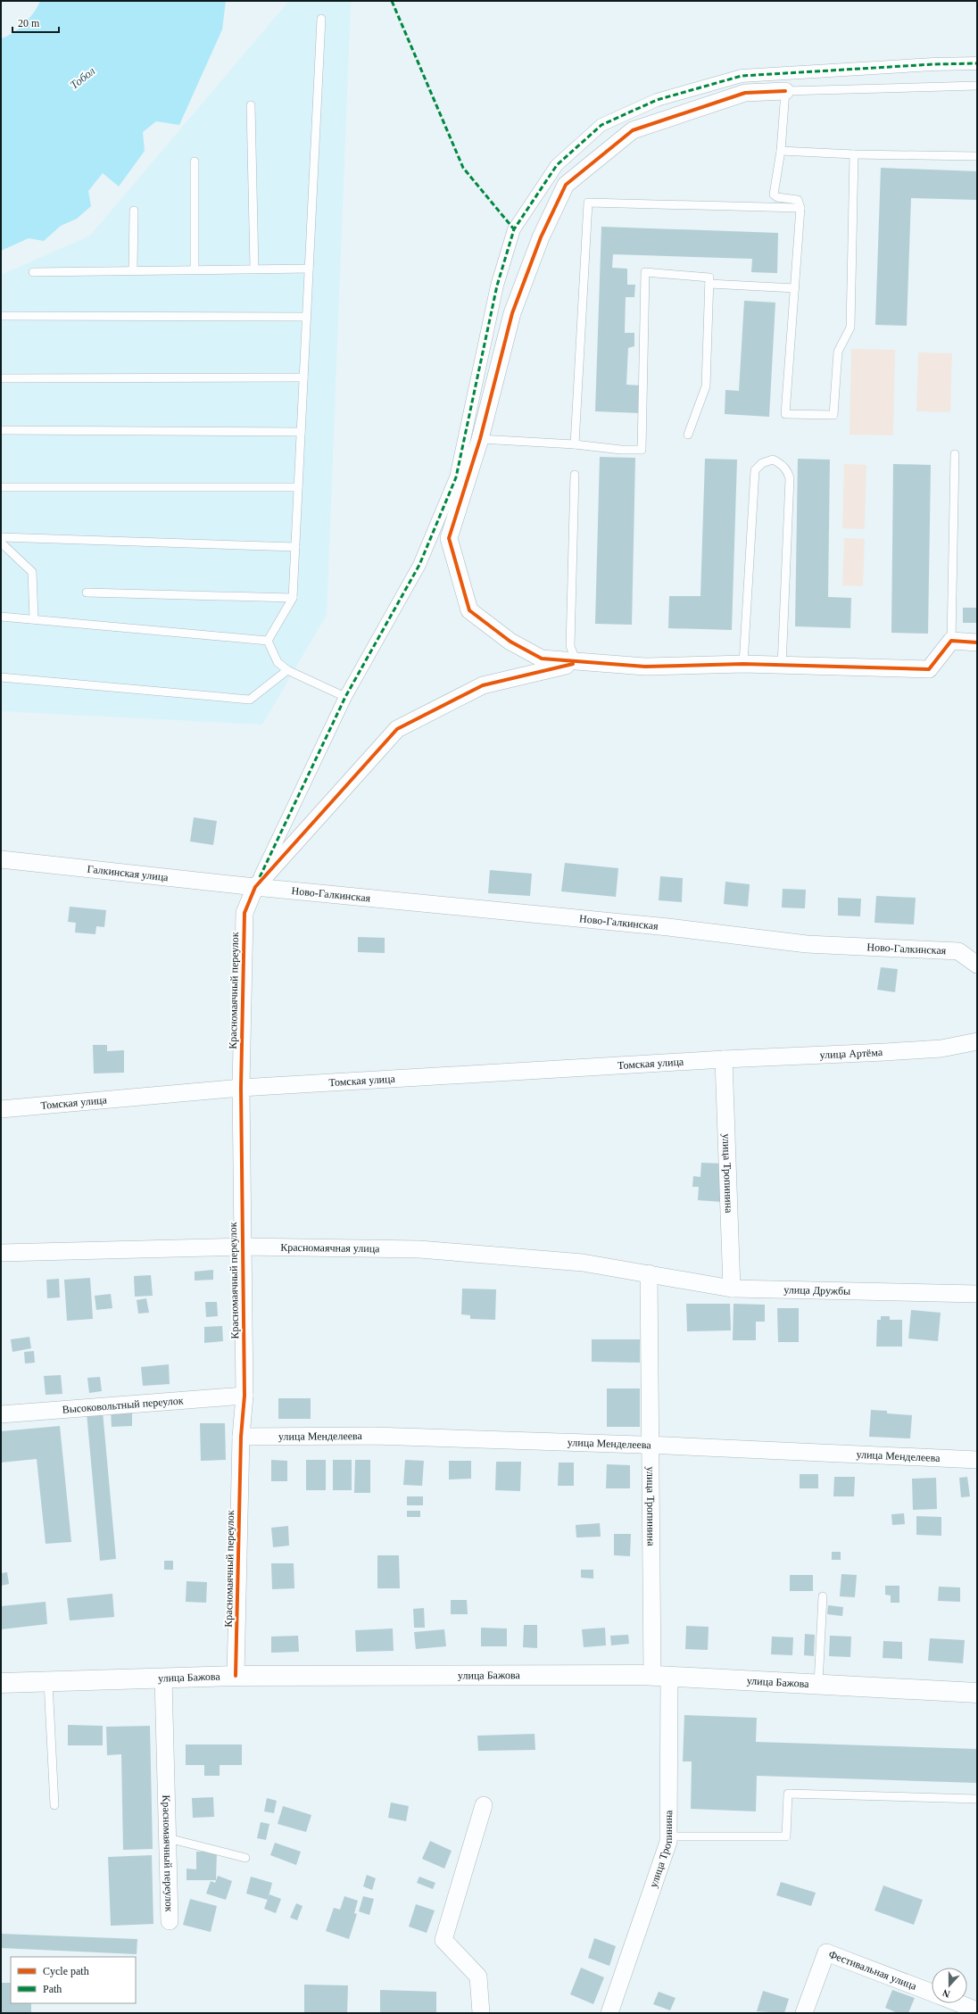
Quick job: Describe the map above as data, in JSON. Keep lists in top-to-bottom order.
{
  "streets": {
    "main road": ["улица Бажова"],
    "street": [
      "Галкинская улица",
      "Ново-Галкинская",
      "Красномаячный переулок",
      "улица Артёма",
      "Томская улица",
      "улица Тропинина",
      "Красномаячная улица",
      "улица Дружбы",
      "Высоковольтный переулок",
      "улица Менделеева",
      "Фестивальная улица"
    ]
  },
  "crossings": [
    ["Галкинская улица", "Ново-Галкинская"],
    ["Галкинская улица", "Красномаячный переулок"],
    ["Ново-Галкинская", "Красномаячный переулок"],
    ["Красномаячный переулок", "Томская улица"],
    ["Красномаячный переулок", "Красномаячная улица"],
    ["Красномаячный переулок", "Высоковольтный переулок"],
    ["Красномаячный переулок", "улица Менделеева"],
    ["Красномаячный переулок", "улица Бажова"],
    ["улица Артёма", "Томская улица"],
    ["улица Артёма", "улица Тропинина"],
    ["Томская улица", "улица Тропинина"],
    ["улица Тропинина", "Красномаячная улица"],
    ["улица Тропинина", "улица Дружбы"],
    ["улица Тропинина", "улица Менделеева"],
    ["улица Тропинина", "улица Бажова"],
    ["Красномаячная улица", "улица Дружбы"]
  ],
  "water": ["Тобол"],
  "legend": ["Cycle path", "Path"],
  "scale_bar": "20 m",
  "north": "bottom"
}
